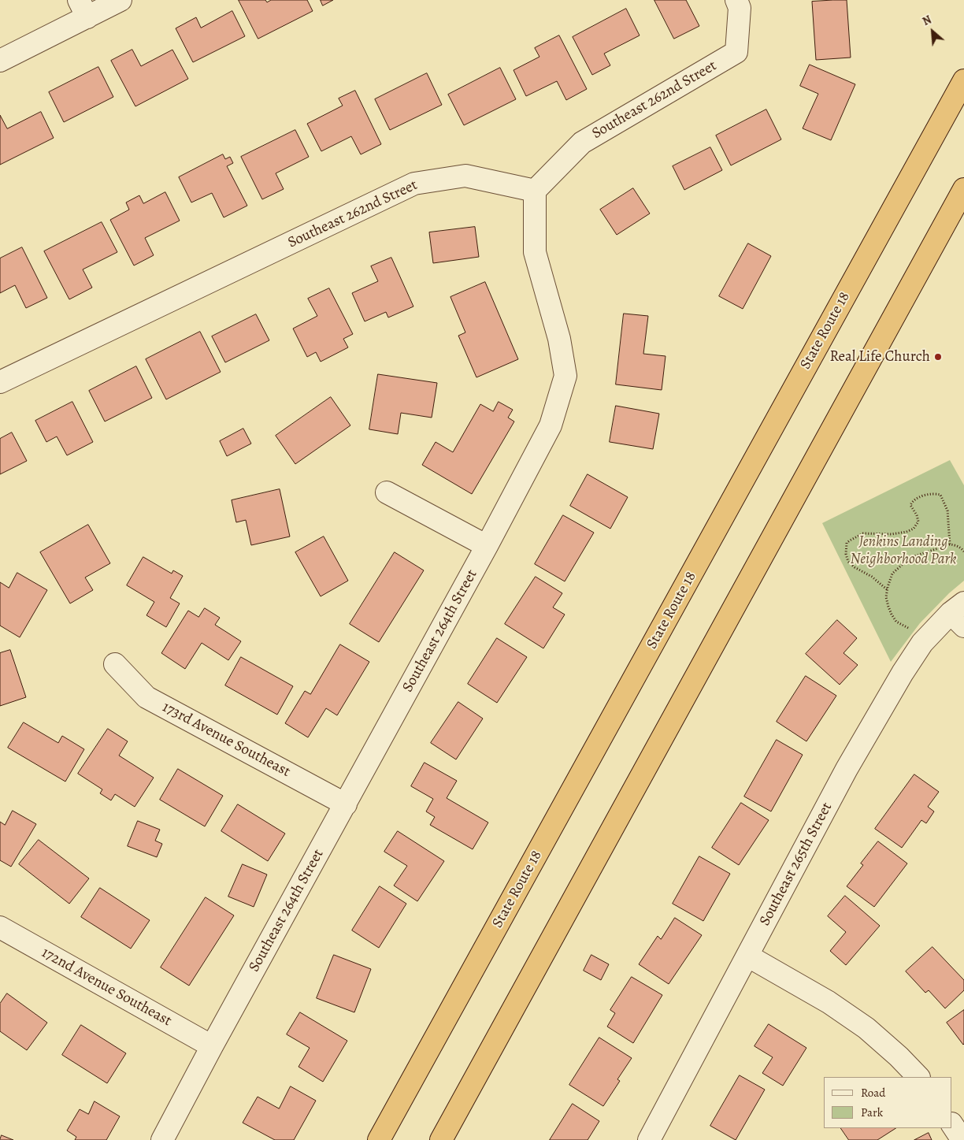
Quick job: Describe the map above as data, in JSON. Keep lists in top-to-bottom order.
{
  "streets": {
    "highway": ["State Route 18"],
    "street": [
      "Southeast 262nd Street",
      "Southeast 264th Street",
      "173rd Avenue Southeast",
      "Southeast 265th Street",
      "172nd Avenue Southeast"
    ]
  },
  "crossings": [
    ["Southeast 262nd Street", "Southeast 264th Street"],
    ["Southeast 264th Street", "173rd Avenue Southeast"],
    ["Southeast 264th Street", "172nd Avenue Southeast"]
  ],
  "parks": ["Jenkins Landing Neighborhood Park"],
  "places": ["Real Life Church"],
  "legend": ["Road", "Park"],
  "north": "top left"
}
